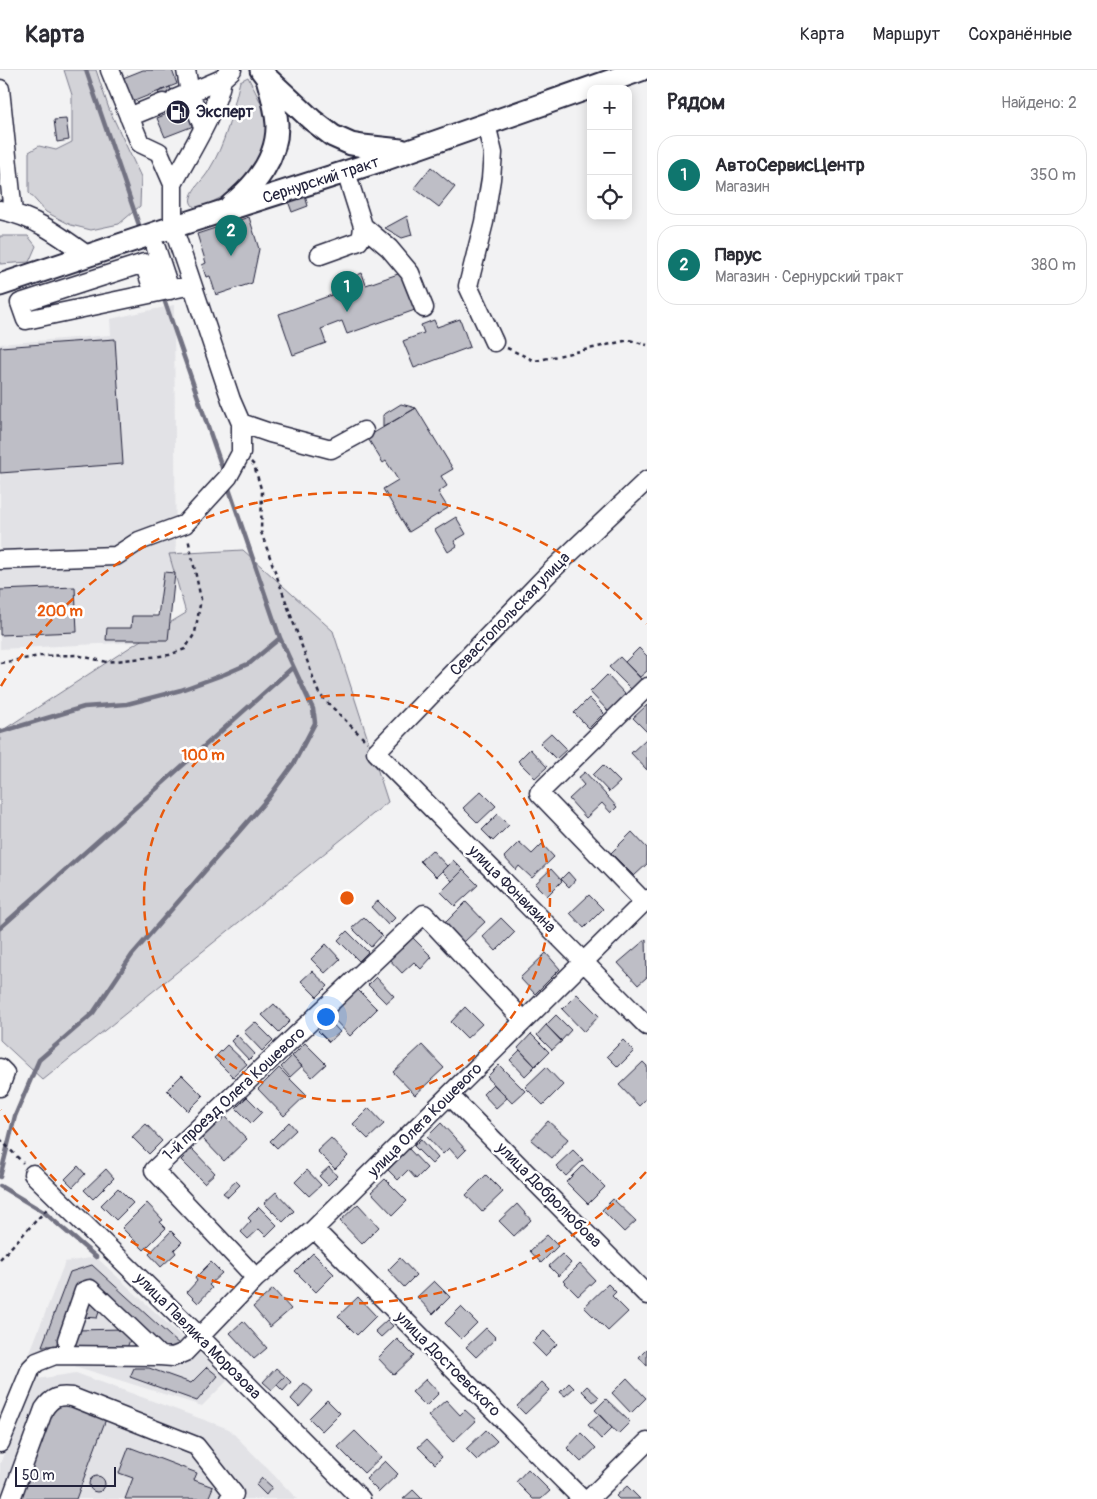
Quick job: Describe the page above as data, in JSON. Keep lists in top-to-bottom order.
{
  "streets": {
    "main road": ["Сернурский тракт"],
    "street": [
      "Севастопольская улица",
      "улица Фонвизина",
      "1-й проезд Олега Кошевого",
      "улица Олега Кошевого",
      "улица Добролюбова",
      "улица Павлика Морозова",
      "улица Достоевского"
    ]
  },
  "crossings": [
    ["Севастопольская улица", "улица Фонвизина"],
    ["улица Фонвизина", "улица Олега Кошевого"],
    ["1-й проезд Олега Кошевого", "улица Олега Кошевого"],
    ["улица Олега Кошевого", "улица Добролюбова"],
    ["улица Олега Кошевого", "улица Павлика Морозова"],
    ["улица Олега Кошевого", "улица Достоевского"]
  ],
  "places": {
    "fuel station": ["Эксперт"]
  },
  "scale_bar": "50 m",
  "page": {
    "header": "Карта",
    "nav": ["Карта", "Маршрут", "Сохранённые"],
    "heading": ["Рядом", "Найдено: 2"],
    "map_buttons": ["+", "−"],
    "list": [
      {
        "mark": "1",
        "name": "АвтоСервисЦентр",
        "note": "Магазин",
        "value": "350 m"
      },
      {
        "mark": "2",
        "name": "Парус",
        "note": "Магазин · Сернурский тракт",
        "value": "380 m"
      }
    ],
    "pins": ["2", "1"],
    "scale": "50 m"
  },
  "rings": ["200 m", "100 m"]
}
